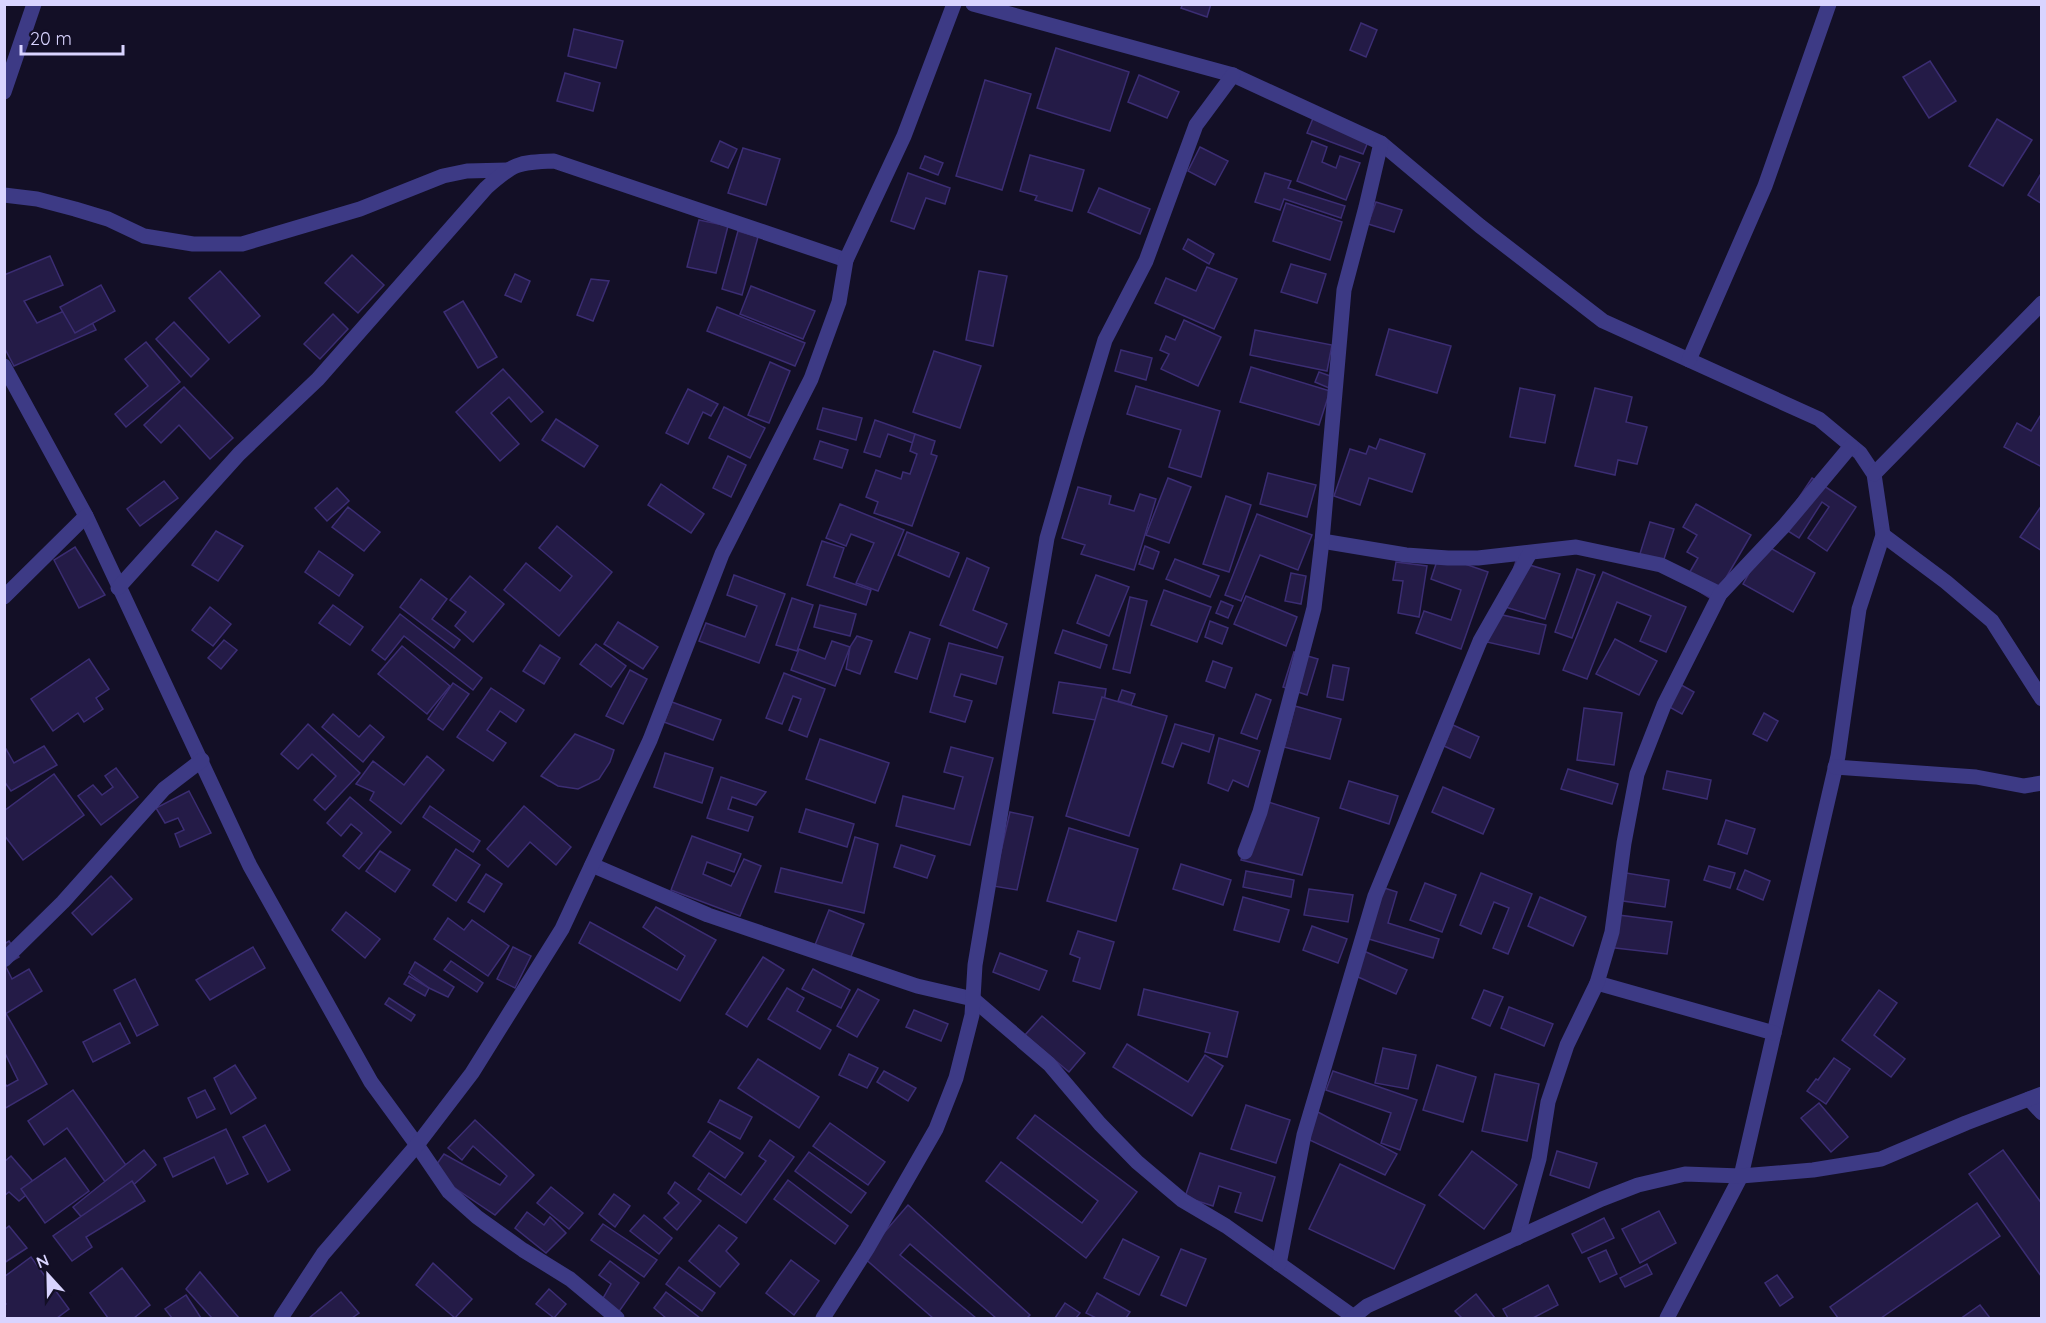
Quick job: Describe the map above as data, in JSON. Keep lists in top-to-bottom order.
{
  "scale_bar": "20 m",
  "north": "top"
}
